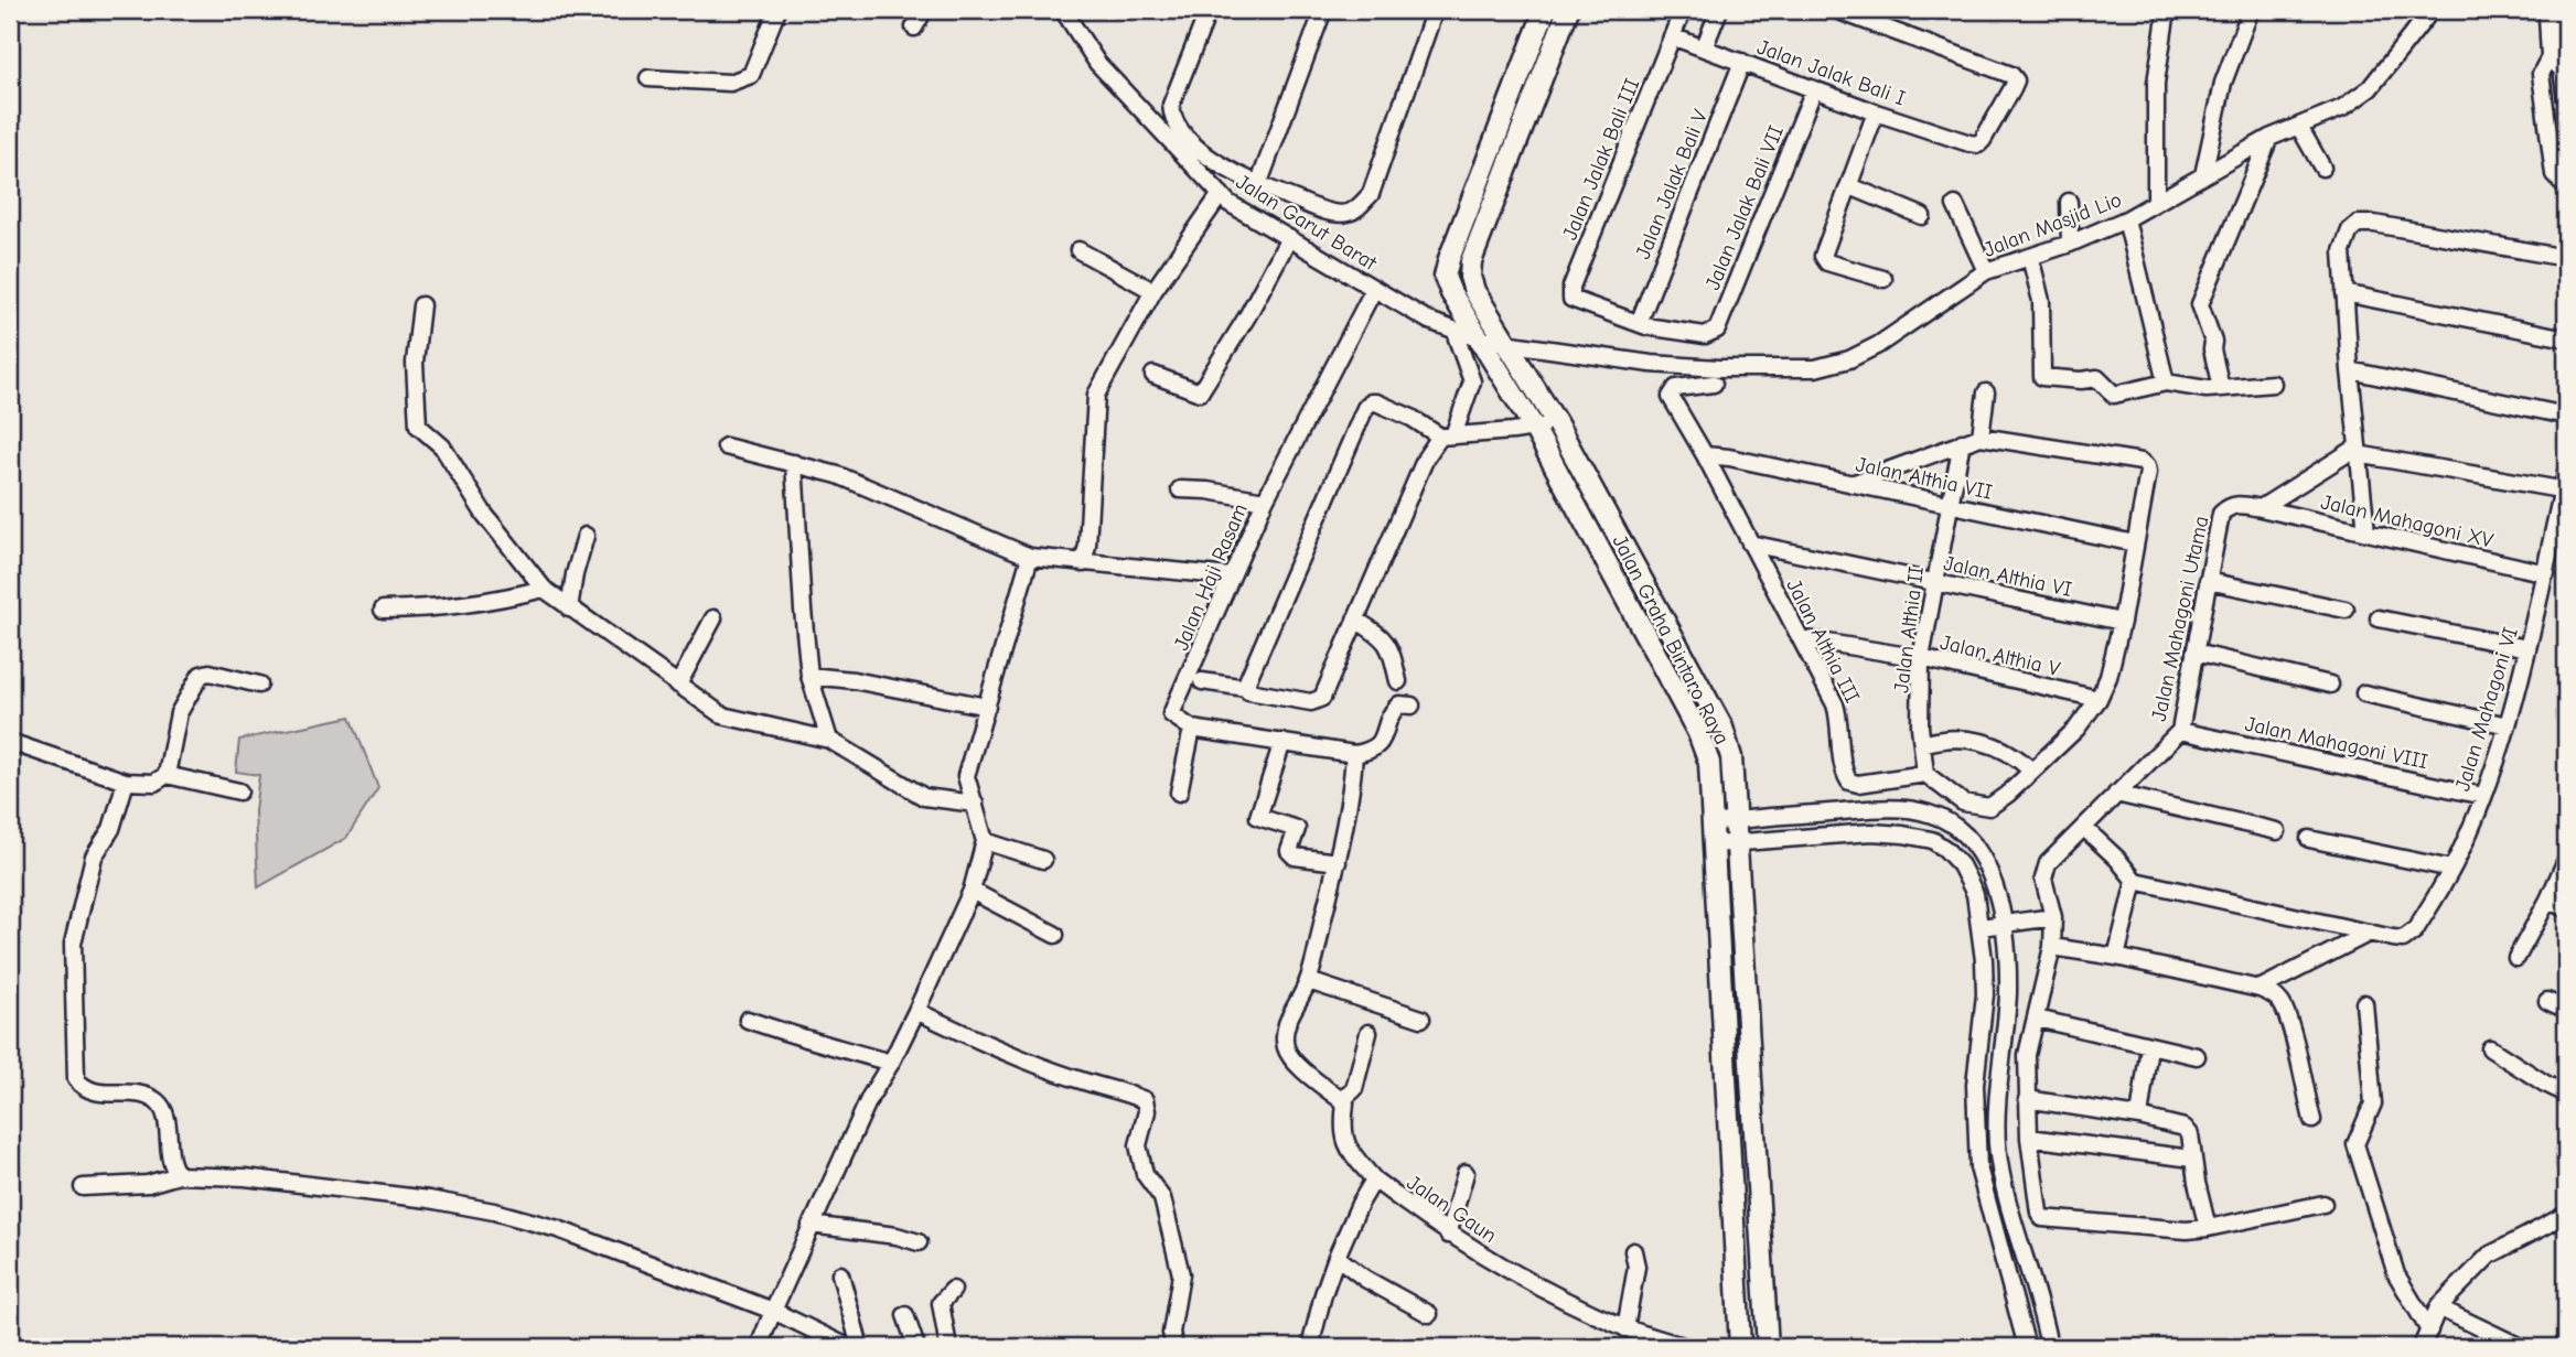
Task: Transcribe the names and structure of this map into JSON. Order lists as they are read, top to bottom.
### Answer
{
  "streets": {
    "main road": ["Jalan Graha Bintaro Raya"],
    "street": [
      "Jalan Jalak Bali I",
      "Jalan Jalak Bali III",
      "Jalan Jalak Bali V",
      "Jalan Jalak Bali VII",
      "Jalan Garut Barat",
      "Jalan Masjid Lio",
      "Jalan Althia VII",
      "Jalan Mahagoni XV",
      "Jalan Althia VI",
      "Jalan Haji Rasam",
      "Jalan Mahagoni Utama",
      "Jalan Althia II",
      "Jalan Althia III",
      "Jalan Althia V",
      "Jalan Mahagoni VI",
      "Jalan Mahagoni VIII",
      "Jalan Gaun"
    ]
  },
  "crossings": [
    ["Jalan Jalak Bali I", "Jalan Jalak Bali III"],
    ["Jalan Jalak Bali I", "Jalan Jalak Bali V"],
    ["Jalan Jalak Bali I", "Jalan Jalak Bali VII"],
    ["Jalan Jalak Bali III", "Jalan Jalak Bali V"],
    ["Jalan Jalak Bali III", "Jalan Jalak Bali VII"],
    ["Jalan Jalak Bali V", "Jalan Jalak Bali VII"],
    ["Jalan Garut Barat", "Jalan Masjid Lio"],
    ["Jalan Garut Barat", "Jalan Haji Rasam"],
    ["Jalan Garut Barat", "Jalan Graha Bintaro Raya"],
    ["Jalan Masjid Lio", "Jalan Graha Bintaro Raya"],
    ["Jalan Althia VII", "Jalan Althia II"],
    ["Jalan Althia VII", "Jalan Althia III"],
    ["Jalan Mahagoni XV", "Jalan Mahagoni Utama"],
    ["Jalan Mahagoni XV", "Jalan Mahagoni VI"],
    ["Jalan Althia VI", "Jalan Althia II"],
    ["Jalan Althia VI", "Jalan Althia III"],
    ["Jalan Mahagoni Utama", "Jalan Mahagoni VIII"],
    ["Jalan Althia II", "Jalan Althia III"],
    ["Jalan Althia II", "Jalan Althia V"],
    ["Jalan Althia III", "Jalan Althia V"],
    ["Jalan Mahagoni VI", "Jalan Mahagoni VIII"]
  ]
}
